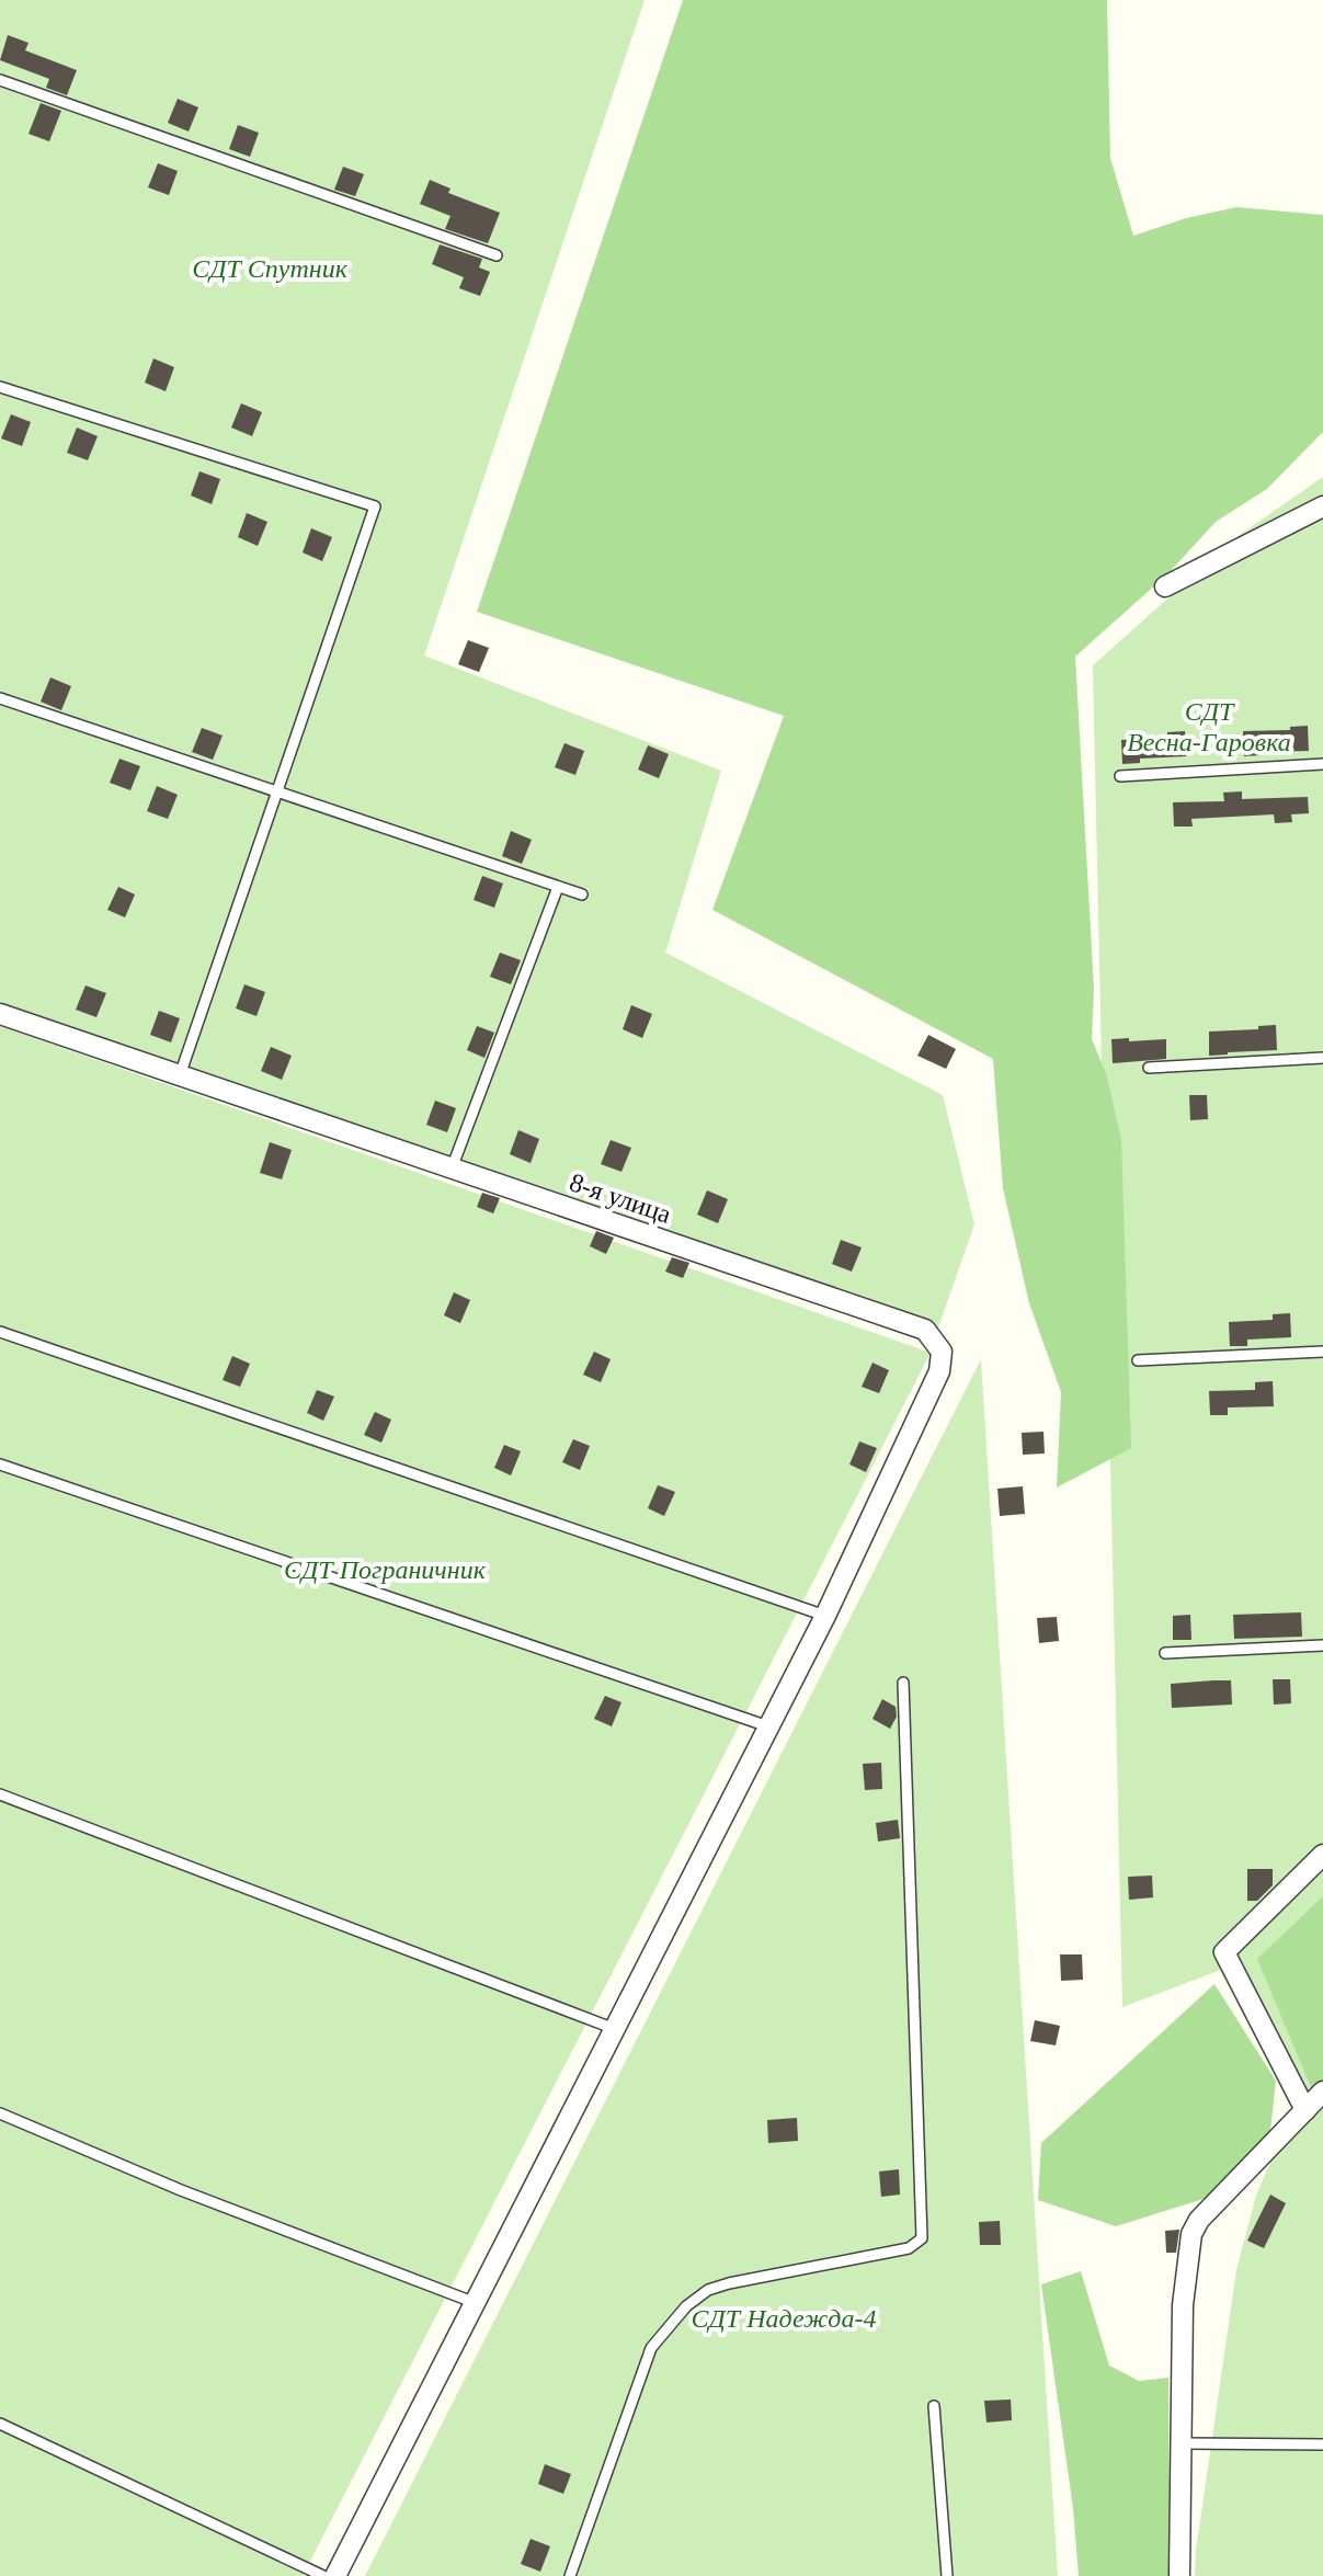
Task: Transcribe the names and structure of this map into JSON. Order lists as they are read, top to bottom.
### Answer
{
  "streets": {
    "street": ["8-я улица"]
  },
  "parks": [
    "СДТ Спутник",
    "СДТ Весна-Гаровка",
    "СДТ Пограничник",
    "СДТ Надежда-4"
  ]
}
